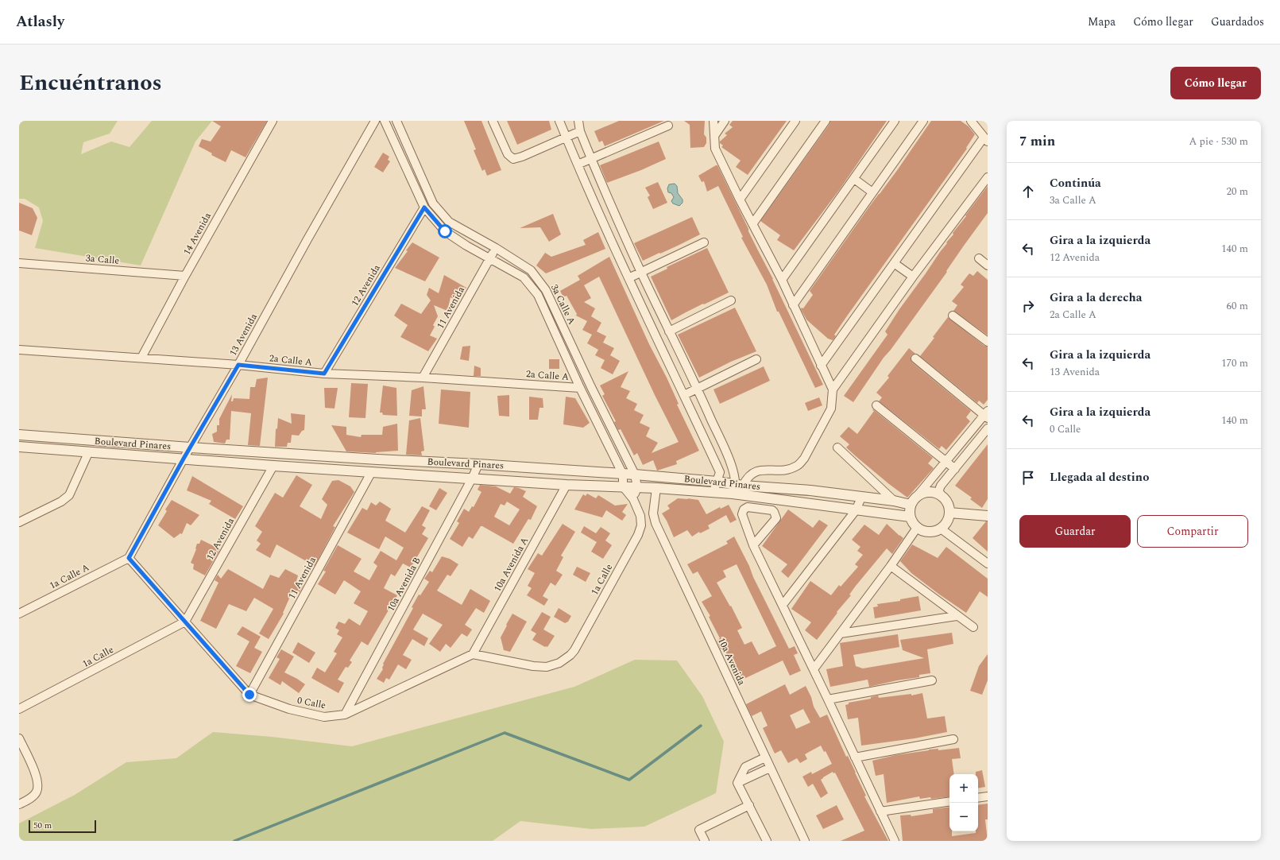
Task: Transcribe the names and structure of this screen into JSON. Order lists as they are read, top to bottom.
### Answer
{
  "streets": {
    "street": [
      "14 Avenida",
      "3a Calle",
      "12 Avenida",
      "3a Calle A",
      "11 Avenida",
      "13 Avenida",
      "2a Calle A",
      "Boulevard Pinares",
      "10a Avenida A",
      "1a Calle A",
      "1a Calle",
      "10a Avenida B",
      "10a Avenida",
      "0 Calle"
    ]
  },
  "crossings": [
    ["14 Avenida", "3a Calle"],
    ["14 Avenida", "2a Calle A"],
    ["12 Avenida", "3a Calle A"],
    ["12 Avenida", "2a Calle A"],
    ["12 Avenida", "Boulevard Pinares"],
    ["12 Avenida", "1a Calle"],
    ["12 Avenida", "0 Calle"],
    ["3a Calle A", "11 Avenida"],
    ["3a Calle A", "2a Calle A"],
    ["3a Calle A", "Boulevard Pinares"],
    ["3a Calle A", "1a Calle"],
    ["11 Avenida", "2a Calle A"],
    ["11 Avenida", "Boulevard Pinares"],
    ["11 Avenida", "0 Calle"],
    ["13 Avenida", "2a Calle A"],
    ["13 Avenida", "Boulevard Pinares"],
    ["13 Avenida", "1a Calle A"],
    ["13 Avenida", "0 Calle"],
    ["Boulevard Pinares", "10a Avenida A"],
    ["Boulevard Pinares", "1a Calle"],
    ["Boulevard Pinares", "10a Avenida B"],
    ["Boulevard Pinares", "10a Avenida"],
    ["10a Avenida A", "1a Calle"],
    ["10a Avenida A", "0 Calle"],
    ["1a Calle A", "0 Calle"],
    ["1a Calle", "0 Calle"],
    ["10a Avenida B", "0 Calle"]
  ],
  "scale_bar": "50 m",
  "page": {
    "header": "Atlasly",
    "nav": ["Mapa", "Cómo llegar", "Guardados"],
    "title": "Encuéntranos",
    "buttons": [
      "Cómo llegar",
      ["Guardar", "Compartir"]
    ],
    "heading": ["7 min", "A pie · 530 m"],
    "list": [
      ["Continúa", "3a Calle A", "20 m"],
      ["Gira a la izquierda", "12 Avenida", "140 m"],
      ["Gira a la derecha", "2a Calle A", "60 m"],
      ["Gira a la izquierda", "13 Avenida", "170 m"],
      ["Gira a la izquierda", "0 Calle", "140 m"],
      "Llegada al destino"
    ],
    "map_buttons": ["+", "−"],
    "scale": "50 m"
  }
}
